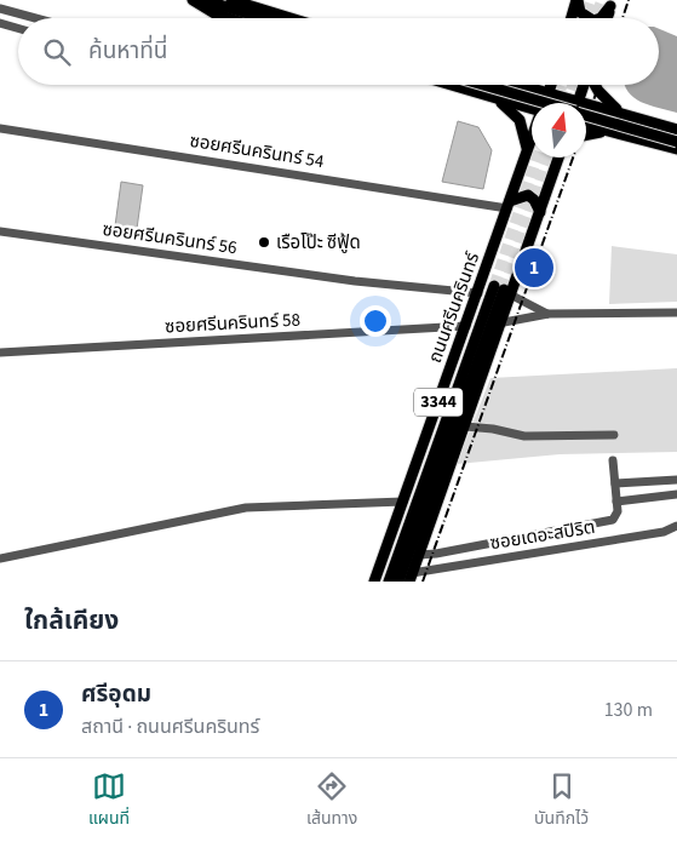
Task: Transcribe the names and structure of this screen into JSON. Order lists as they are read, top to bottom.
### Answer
{
  "streets": {
    "main road": ["ถนนศรีนครินทร์", "3344"],
    "street": [
      "ซอยศรีนครินทร์ 54",
      "ซอยศรีนครินทร์ 56",
      "ซอยศรีนครินทร์ 58",
      "ซอยเดอะสปิริต"
    ]
  },
  "crossings": [
    ["ซอยศรีนครินทร์ 54", "ถนนศรีนครินทร์"],
    ["ซอยศรีนครินทร์ 56", "ถนนศรีนครินทร์"],
    ["ถนนศรีนครินทร์", "ซอยศรีนครินทร์ 58"],
    ["ถนนศรีนครินทร์", "ซอยเดอะสปิริต"]
  ],
  "places": ["เรือโป๊ะ ซีฟู้ด"],
  "north": "top",
  "page": {
    "search": "ค้นหาที่นี่",
    "pins": "1",
    "heading": "ใกล้เคียง",
    "list": [
      {
        "mark": "1",
        "name": "ศรีอุดม",
        "note": "สถานี · ถนนศรีนครินทร์",
        "value": "130 m"
      }
    ],
    "nav": ["แผนที่", "เส้นทาง", "บันทึกไว้"]
  }
}
